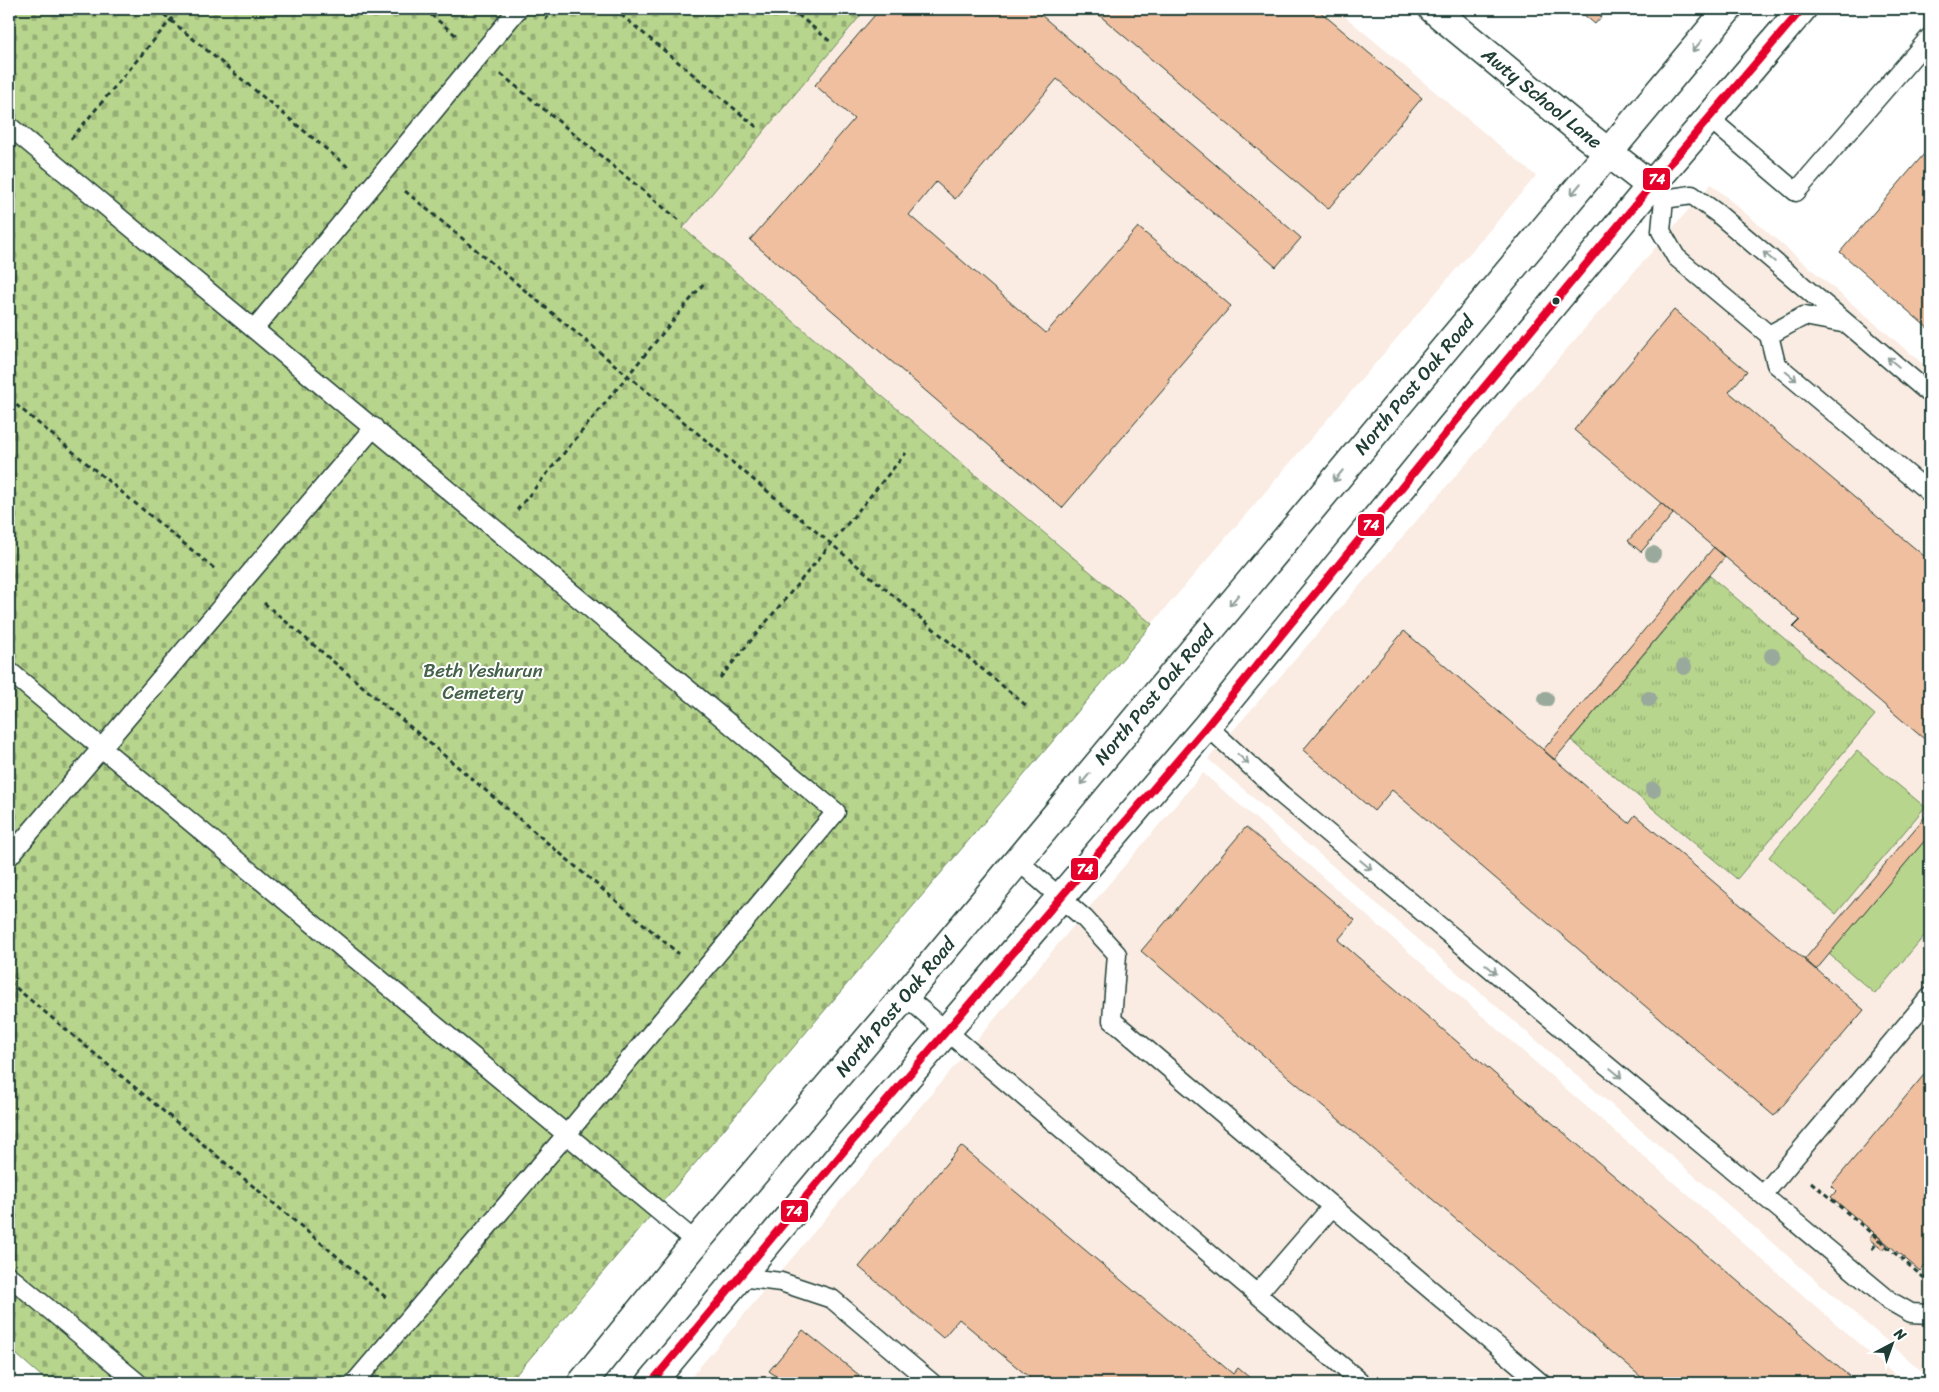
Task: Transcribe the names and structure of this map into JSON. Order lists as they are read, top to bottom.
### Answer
{
  "streets": {
    "main road": ["Awty School Lane", "North Post Oak Road"]
  },
  "crossings": [
    ["Awty School Lane", "North Post Oak Road"]
  ],
  "parks": ["Beth Yeshurun Cemetery"],
  "lines": ["transit line 74"],
  "north": "top right"
}
